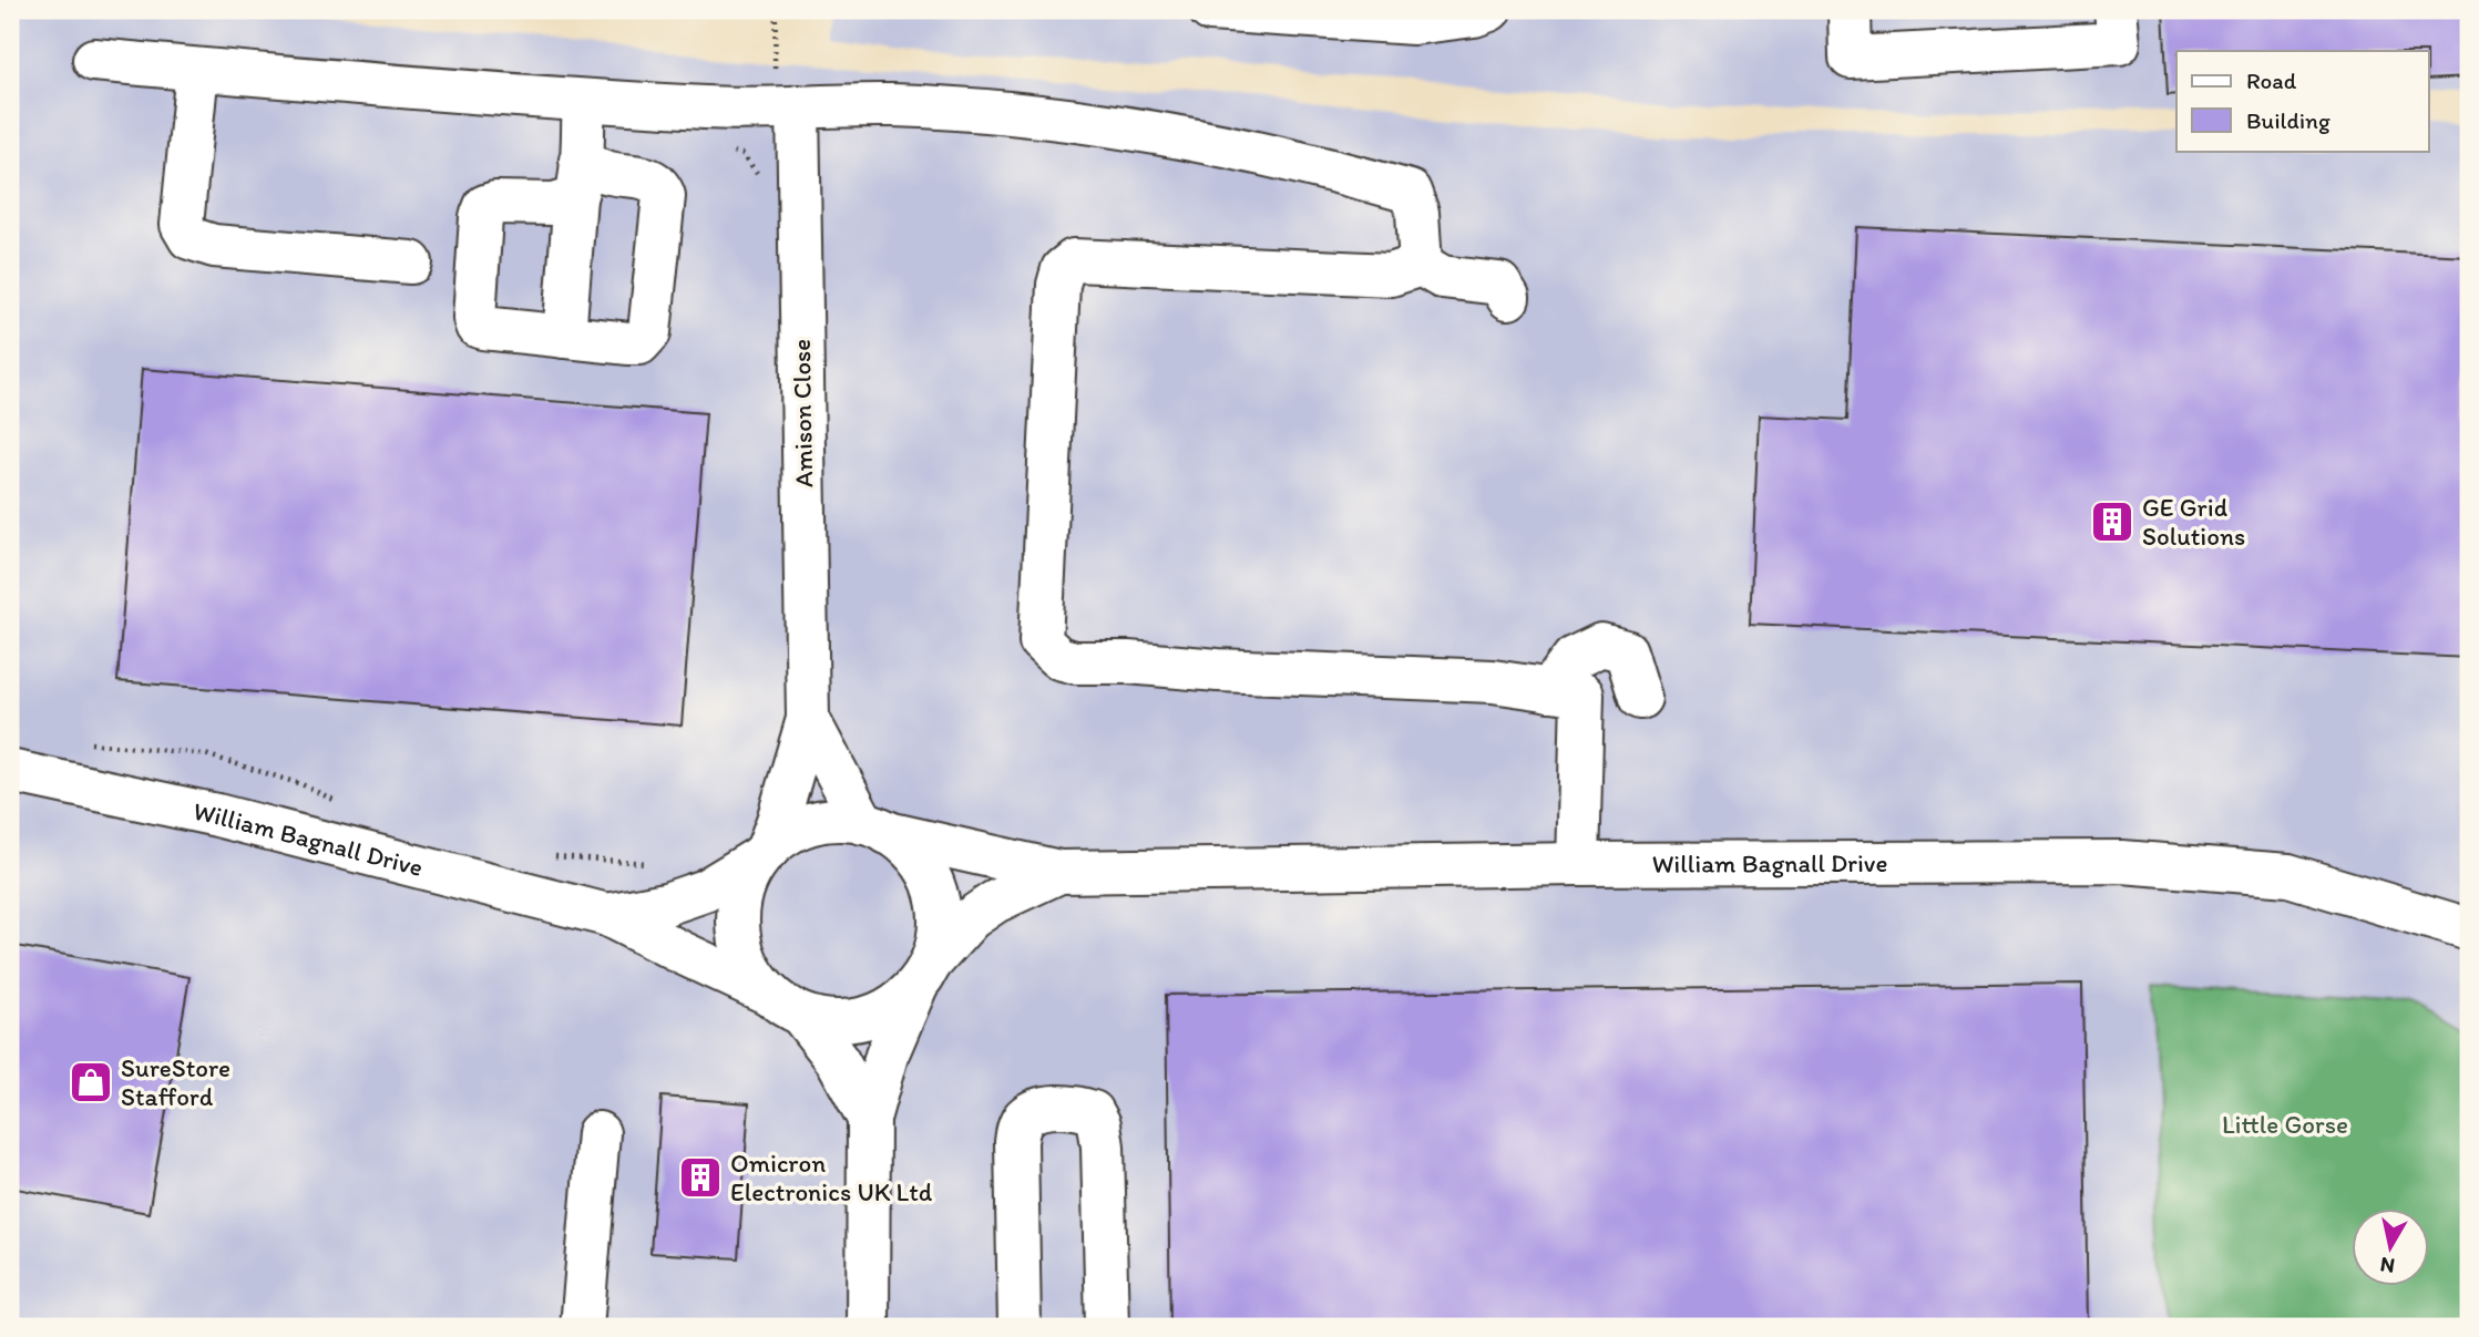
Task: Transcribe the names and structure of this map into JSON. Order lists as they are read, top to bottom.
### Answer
{
  "streets": {
    "street": ["Amison Close", "William Bagnall Drive"]
  },
  "crossings": [
    ["Amison Close", "William Bagnall Drive"]
  ],
  "parks": ["Little Gorse"],
  "places": {
    "building": ["GE Grid Solutions", "Omicron Electronics UK Ltd"],
    "shop": ["SureStore Stafford"]
  },
  "legend": ["Road", "Building"],
  "north": "bottom"
}
